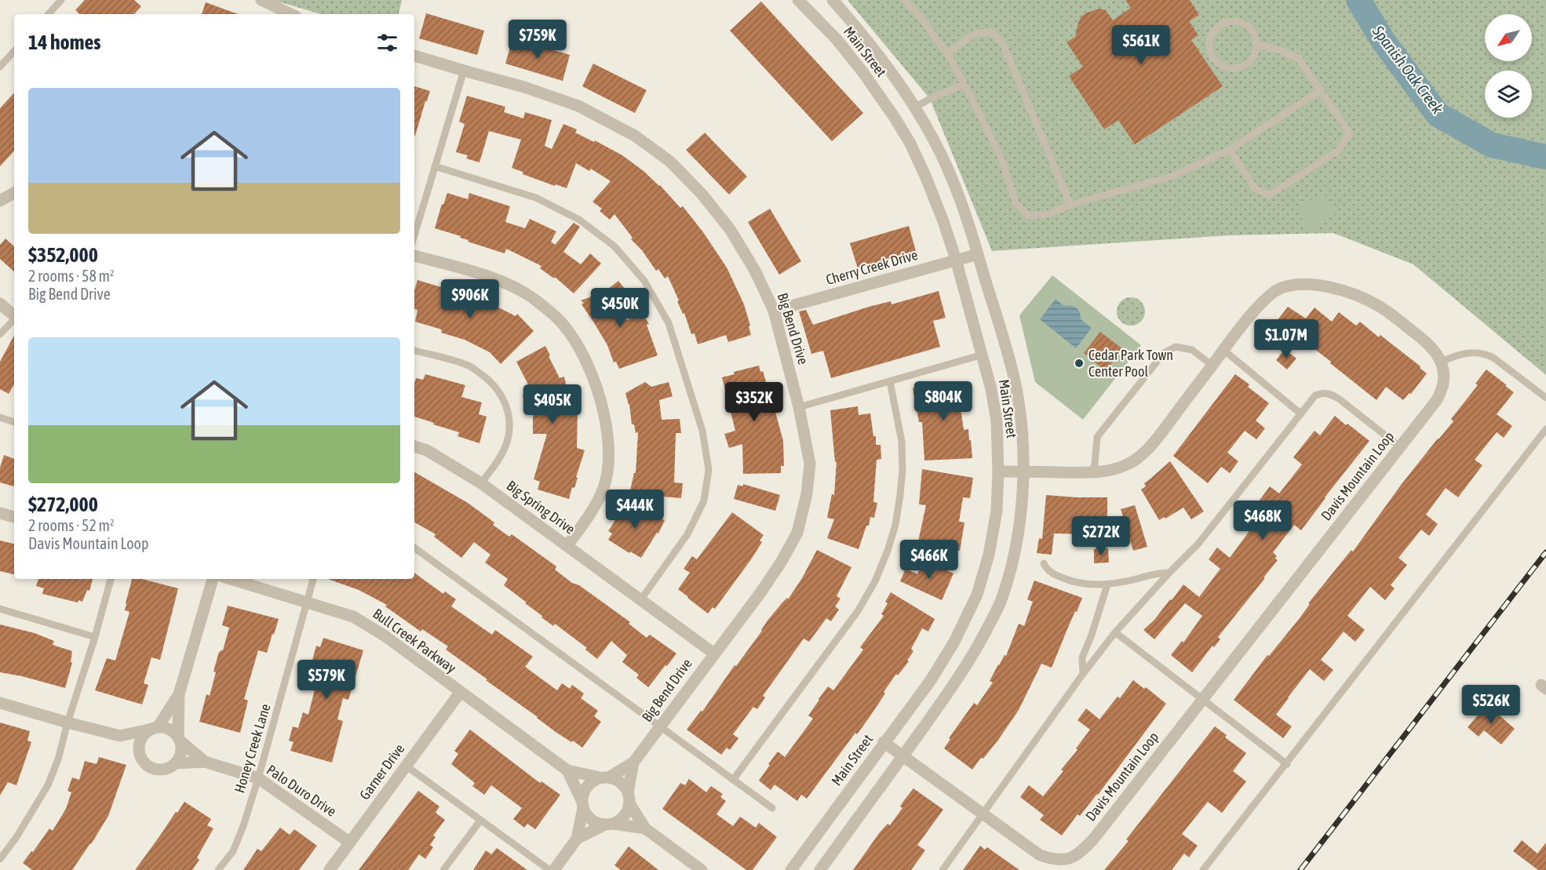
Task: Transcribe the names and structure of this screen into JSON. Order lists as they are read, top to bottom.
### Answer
{
  "streets": {
    "street": [
      "Main Street",
      "Cherry Creek Drive",
      "Big Bend Drive",
      "Davis Mountain Loop",
      "Big Spring Drive",
      "Bull Creek Parkway",
      "Garner Drive",
      "Palo Duro Drive"
    ],
    "lane": ["Honey Creek Lane"]
  },
  "crossings": [
    ["Main Street", "Cherry Creek Drive"],
    ["Main Street", "Davis Mountain Loop"],
    ["Cherry Creek Drive", "Big Bend Drive"],
    ["Big Bend Drive", "Big Spring Drive"],
    ["Big Bend Drive", "Bull Creek Parkway"],
    ["Bull Creek Parkway", "Honey Creek Lane"],
    ["Bull Creek Parkway", "Garner Drive"],
    ["Honey Creek Lane", "Palo Duro Drive"],
    ["Garner Drive", "Palo Duro Drive"]
  ],
  "water": ["Spanish Oak Creek"],
  "places": ["Cedar Park Town Center Pool"],
  "north": "bottom left",
  "page": {
    "heading": "14 homes",
    "price": [
      "$759K",
      "$561K",
      "$906K",
      "$450K",
      "$1.07M",
      "$804K",
      "$352K",
      "$405K",
      "$444K",
      "$468K",
      "$272K",
      "$466K",
      "$579K",
      "$526K"
    ],
    "list": [
      {
        "name": "$352,000",
        "note": "2 rooms · 58 m² · Big Bend Drive"
      },
      {
        "name": "$272,000",
        "note": "2 rooms · 52 m² · Davis Mountain Loop"
      }
    ]
  }
}
